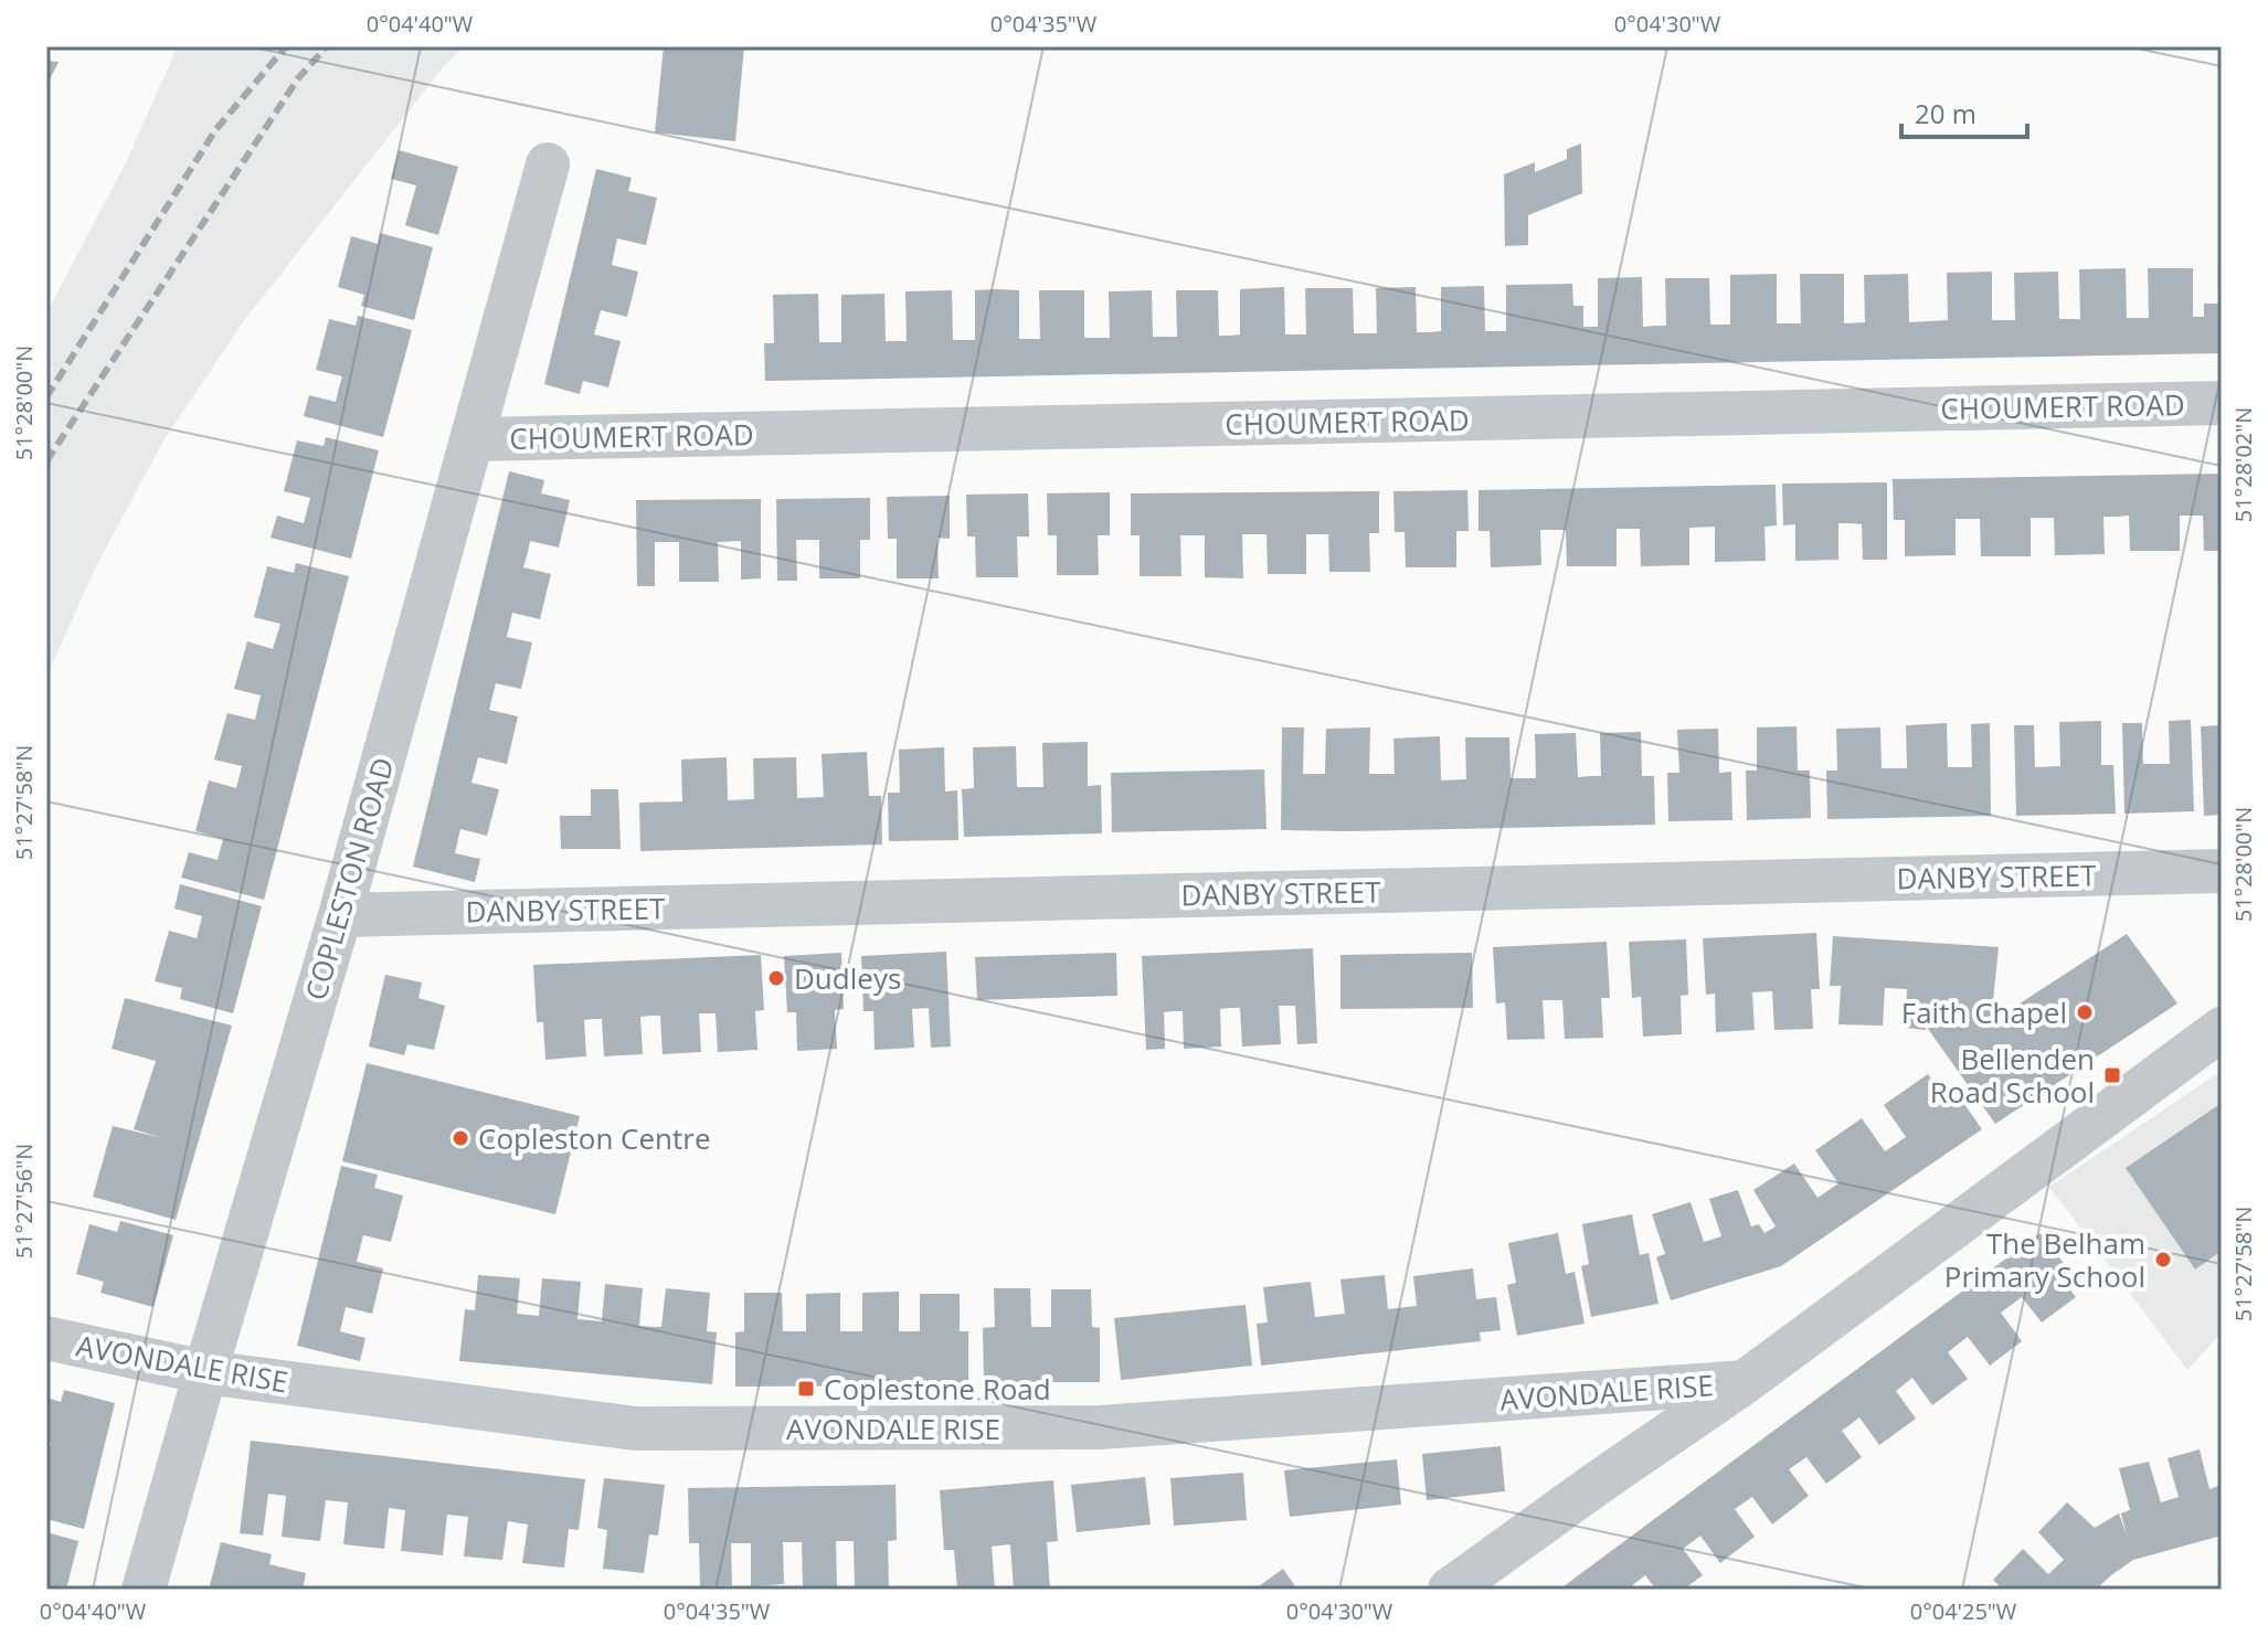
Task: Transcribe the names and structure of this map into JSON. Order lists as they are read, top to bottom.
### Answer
{
  "streets": {
    "street": [
      "CHOUMERT ROAD",
      "DANBY STREET",
      "COPLESTON ROAD",
      "AVONDALE RISE"
    ]
  },
  "crossings": [
    ["CHOUMERT ROAD", "COPLESTON ROAD"],
    ["DANBY STREET", "COPLESTON ROAD"],
    ["COPLESTON ROAD", "AVONDALE RISE"]
  ],
  "places": {
    "other": [
      "Dudleys",
      "Faith Chapel",
      "Copleston Centre",
      "The Belham Primary School"
    ],
    "transit": ["Bellenden Road School", "Coplestone Road"]
  },
  "scale_bar": "20 m",
  "coordinates": [
    "0°04'40\"W",
    "0°04'35\"W",
    "0°04'30\"W",
    "51°28'00\"N",
    "51°28'02\"N",
    "51°27'58\"N",
    "51°27'56\"N",
    "0°04'25\"W"
  ]
}
